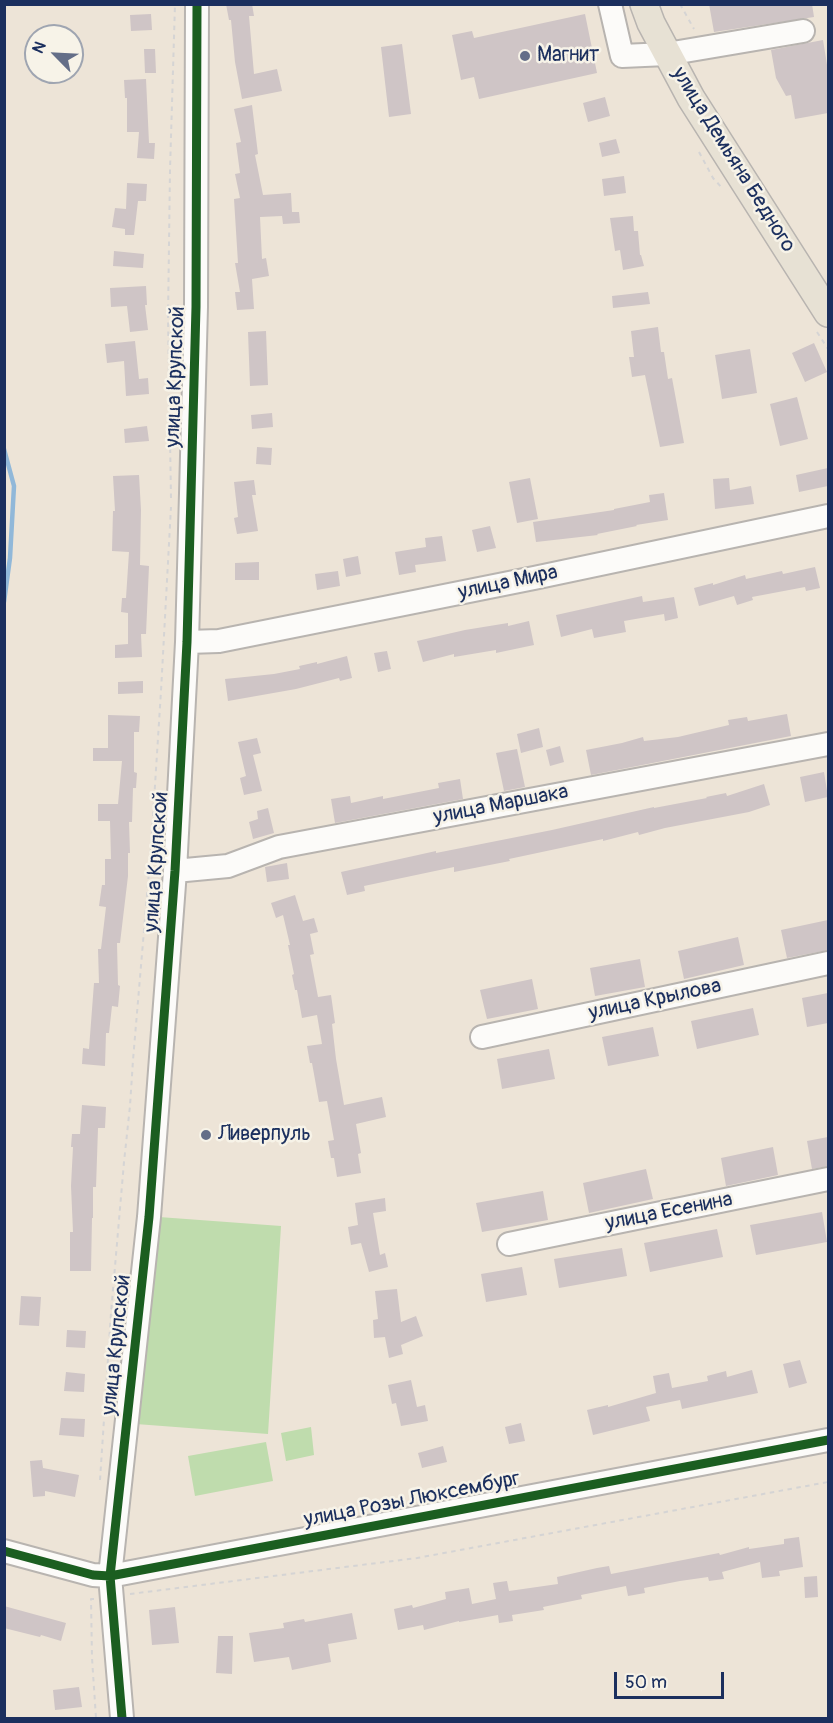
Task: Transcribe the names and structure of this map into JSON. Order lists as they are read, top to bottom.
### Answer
{
  "streets": {
    "main road": ["улица Демьяна Бедного"],
    "street": [
      "улица Крупской",
      "улица Мира",
      "улица Маршака",
      "улица Крылова",
      "улица Есенина",
      "улица Розы Люксембург"
    ]
  },
  "crossings": [
    ["улица Крупской", "улица Мира"],
    ["улица Крупской", "улица Маршака"],
    ["улица Крупской", "улица Розы Люксембург"]
  ],
  "places": ["Магнит", "Ливерпуль"],
  "scale_bar": "50 m",
  "north": "top left"
}
